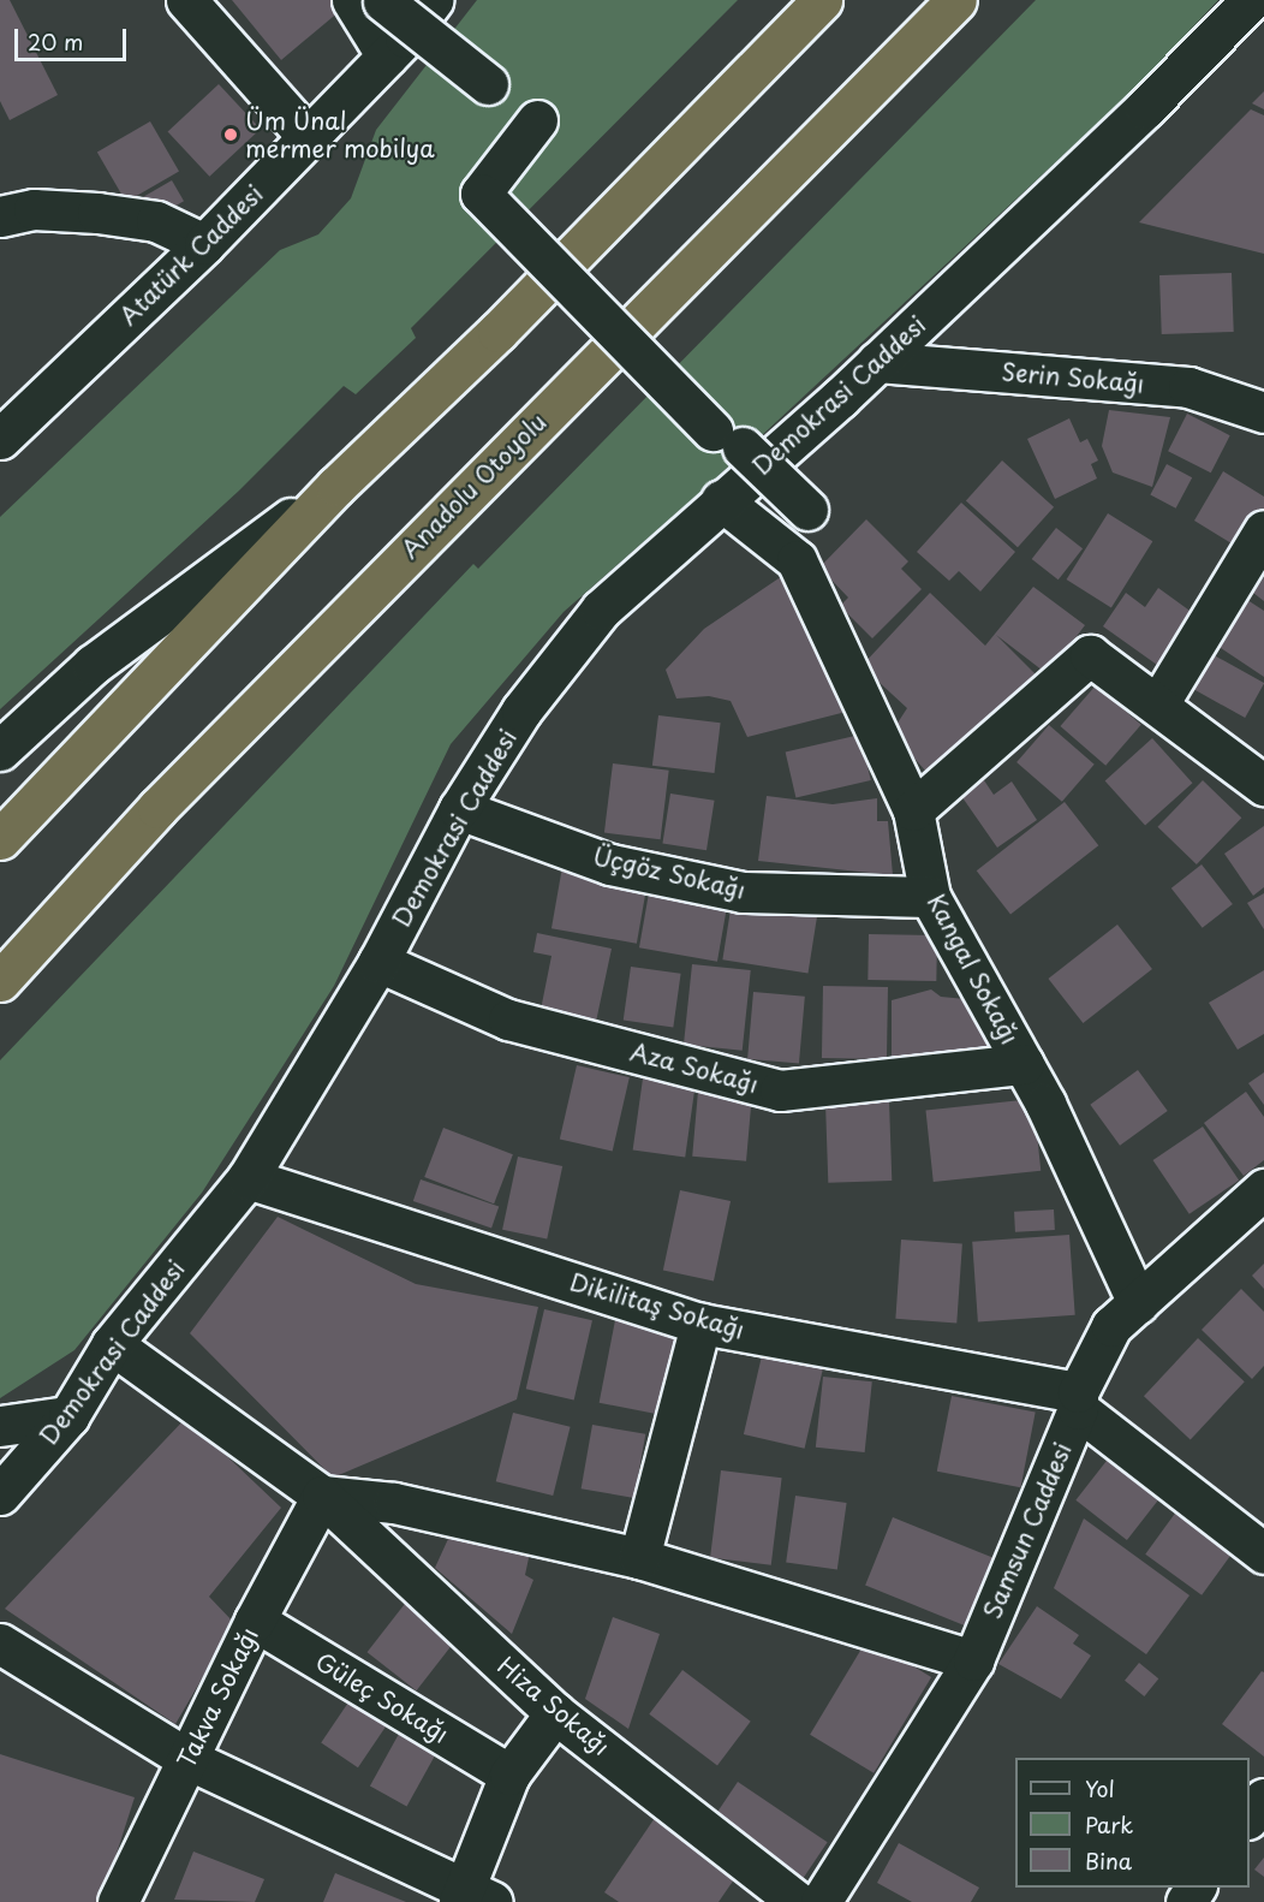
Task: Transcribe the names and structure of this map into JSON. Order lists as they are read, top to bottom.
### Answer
{
  "streets": {
    "highway": ["Anadolu Otoyolu"],
    "street": [
      "Atatürk Caddesi",
      "Serin Sokağı",
      "Demokrasi Caddesi",
      "Üçgöz Sokağı",
      "Kangal Sokağı",
      "Aza Sokağı",
      "Dikilitaş Sokağı",
      "Samsun Caddesi",
      "Takva Sokağı",
      "Güleç Sokağı",
      "Hiza Sokağı"
    ]
  },
  "crossings": [
    ["Serin Sokağı", "Demokrasi Caddesi"],
    ["Demokrasi Caddesi", "Üçgöz Sokağı"],
    ["Demokrasi Caddesi", "Kangal Sokağı"],
    ["Demokrasi Caddesi", "Aza Sokağı"],
    ["Demokrasi Caddesi", "Dikilitaş Sokağı"],
    ["Demokrasi Caddesi", "Hiza Sokağı"],
    ["Üçgöz Sokağı", "Kangal Sokağı"],
    ["Kangal Sokağı", "Aza Sokağı"],
    ["Kangal Sokağı", "Samsun Caddesi"],
    ["Dikilitaş Sokağı", "Samsun Caddesi"],
    ["Takva Sokağı", "Güleç Sokağı"],
    ["Takva Sokağı", "Hiza Sokağı"]
  ],
  "places": ["Üm Ünal mermer mobilya"],
  "legend": ["Yol", "Park", "Bina"],
  "scale_bar": "20 m"
}
